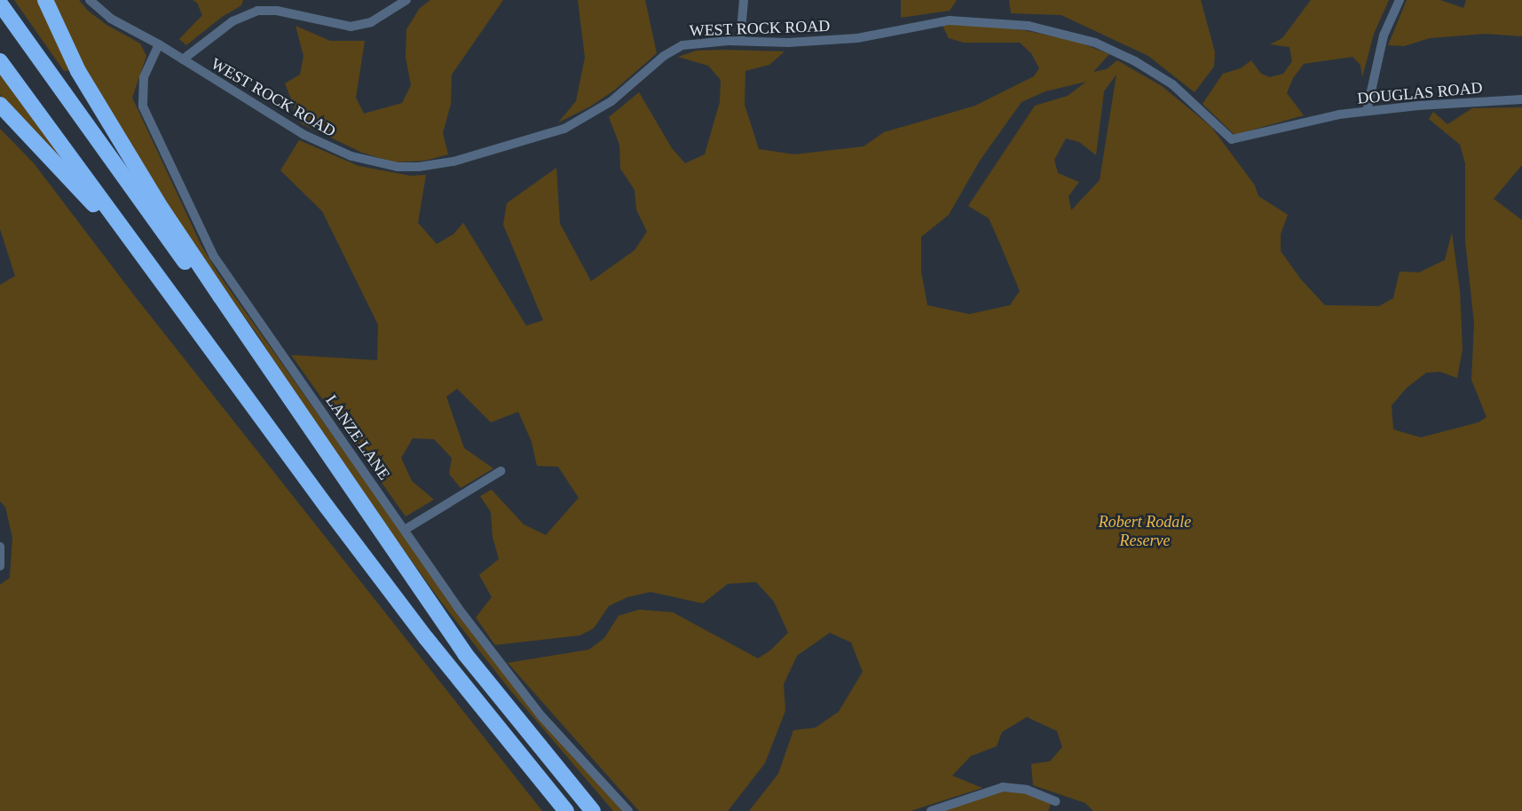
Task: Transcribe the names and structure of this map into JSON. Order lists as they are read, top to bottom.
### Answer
{
  "streets": {
    "street": ["WEST ROCK ROAD", "DOUGLAS ROAD", "LANZE LANE"]
  },
  "crossings": [
    ["WEST ROCK ROAD", "DOUGLAS ROAD"],
    ["WEST ROCK ROAD", "LANZE LANE"]
  ],
  "parks": ["Robert Rodale Reserve"]
}
